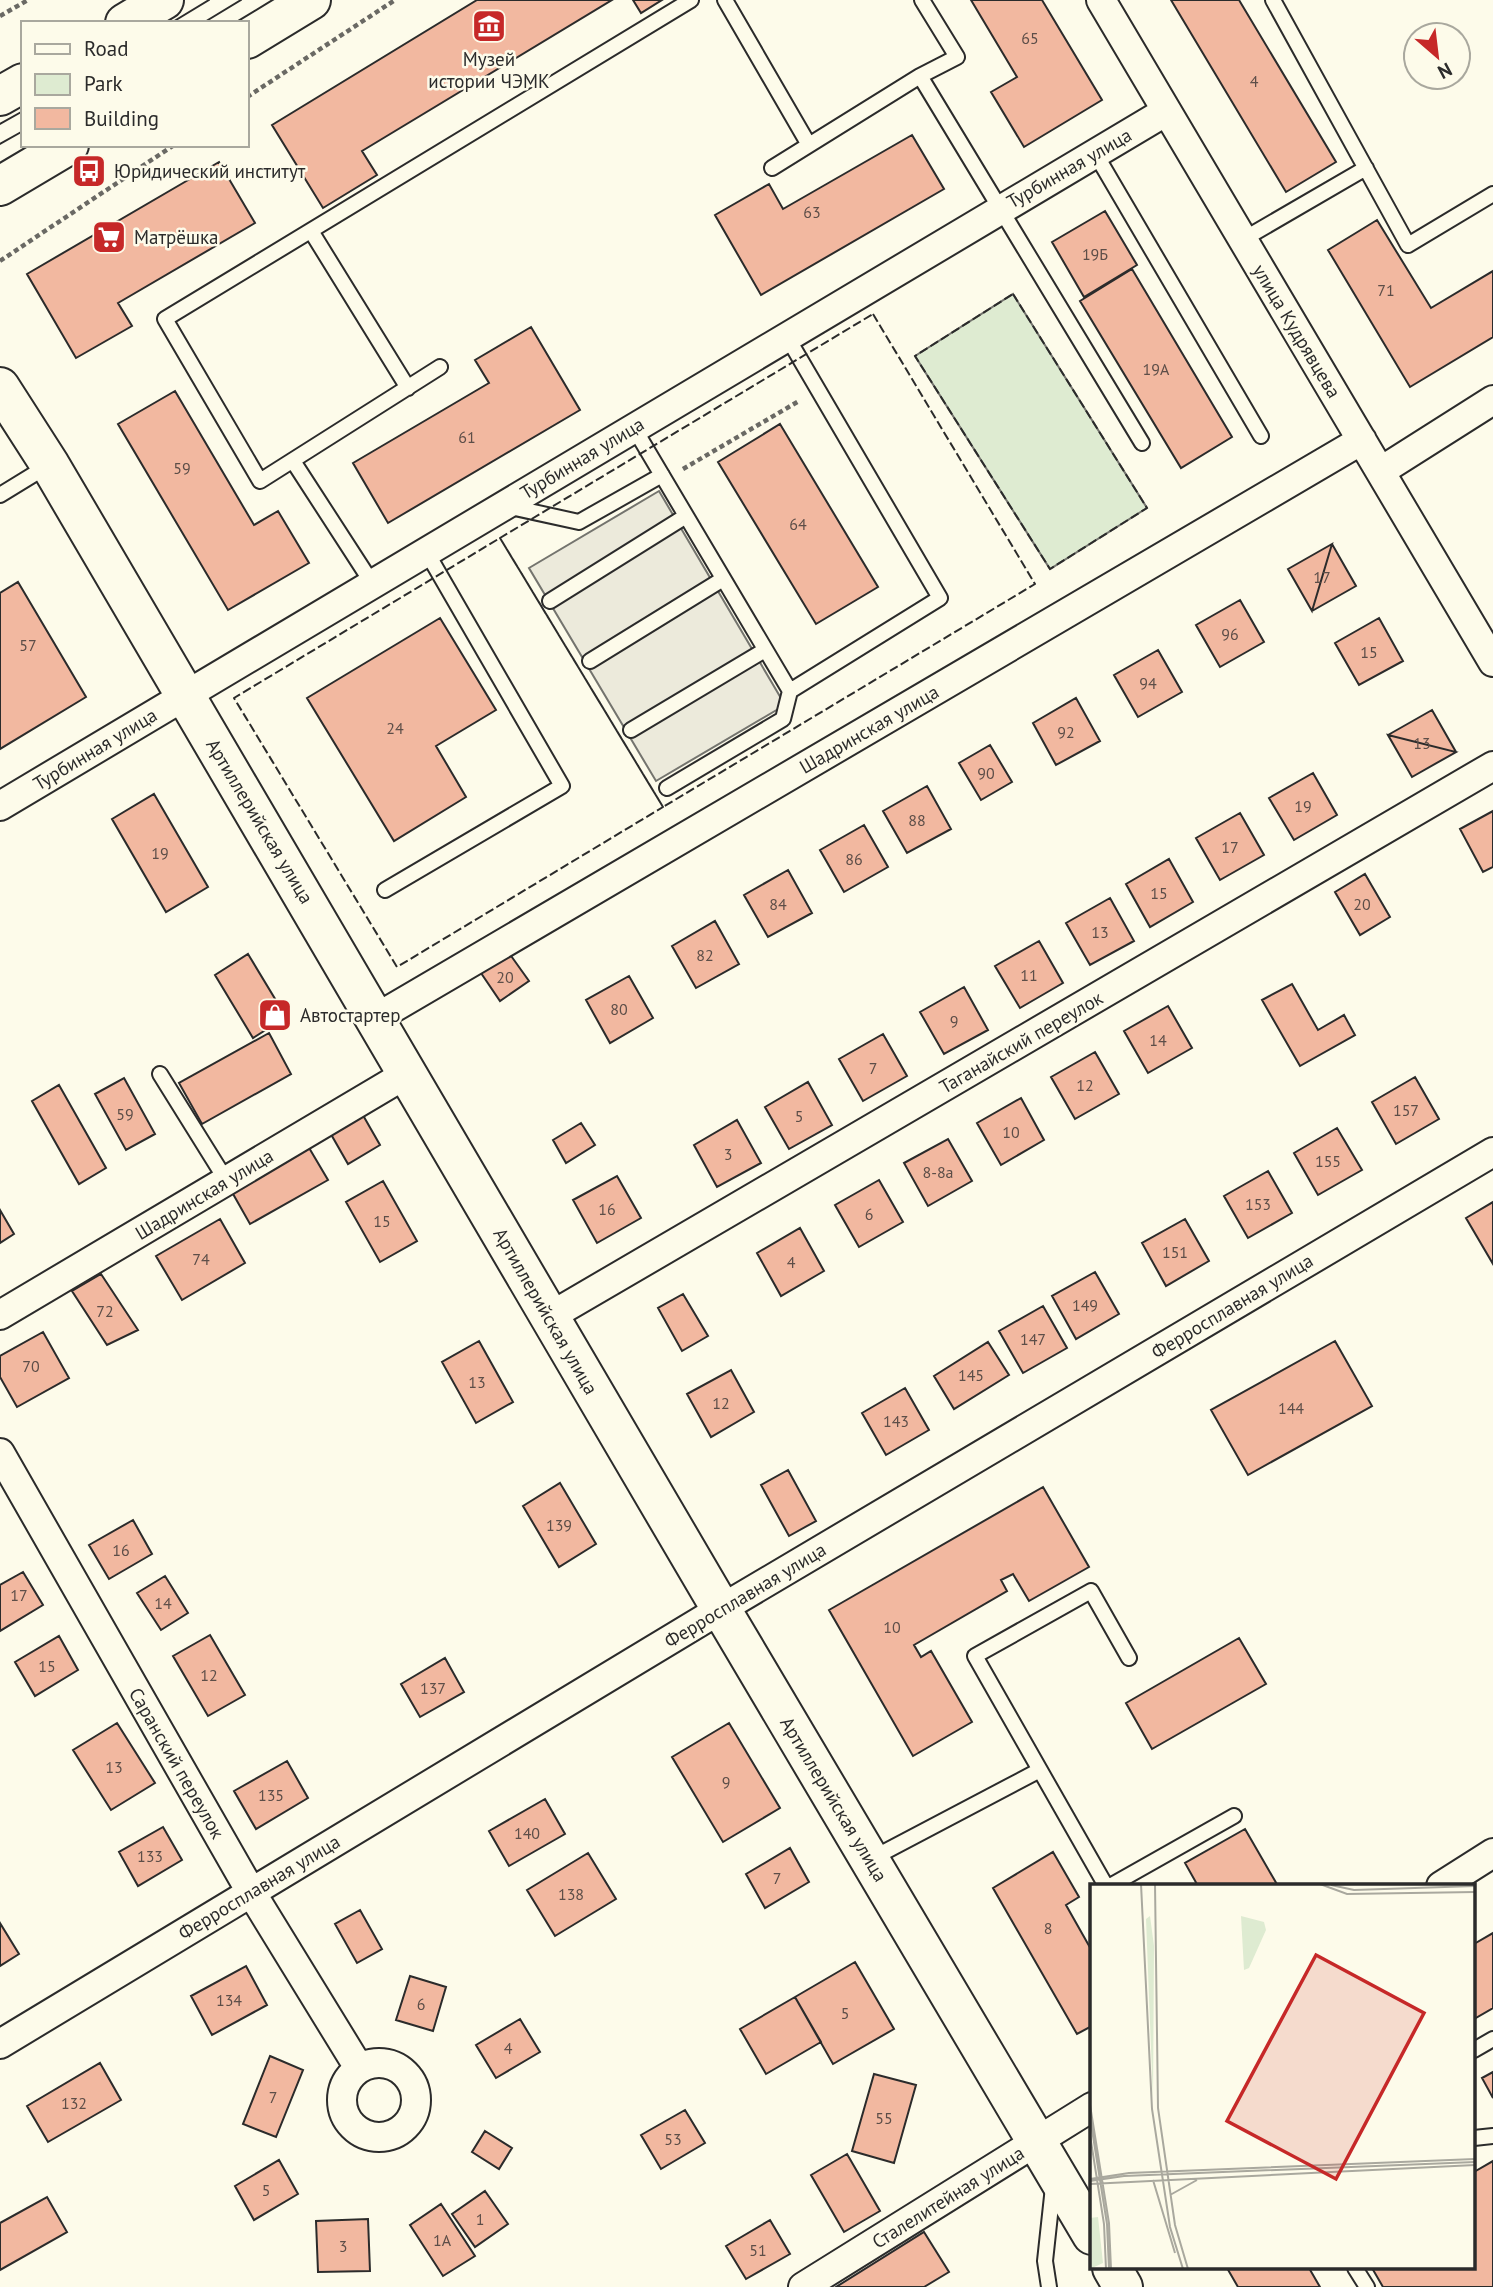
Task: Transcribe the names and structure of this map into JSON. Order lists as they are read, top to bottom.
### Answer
{
  "streets": {
    "street": [
      "Турбинная улица",
      "улица Кудрявцева",
      "Шадринская улица",
      "Артиллерийская улица",
      "Таганайский переулок",
      "Ферросплавная улица",
      "Саранский переулок",
      "Сталелитейная улица"
    ]
  },
  "crossings": [
    ["Турбинная улица", "улица Кудрявцева"],
    ["Турбинная улица", "Артиллерийская улица"],
    ["улица Кудрявцева", "Шадринская улица"],
    ["Шадринская улица", "Артиллерийская улица"],
    ["Артиллерийская улица", "Таганайский переулок"],
    ["Артиллерийская улица", "Ферросплавная улица"],
    ["Артиллерийская улица", "Сталелитейная улица"],
    ["Ферросплавная улица", "Саранский переулок"]
  ],
  "places": {
    "museum": ["Музей истории ЧЭМК"],
    "bus stop": ["Юридический институт"],
    "supermarket": ["Матрёшка"],
    "shop": ["Автостартер"]
  },
  "house_numbers": [
    "65",
    "4",
    "63",
    "19Б",
    "71",
    "19А",
    "61",
    "59",
    "64",
    "17",
    "96",
    "57",
    "15",
    "94",
    "24",
    "92",
    "13",
    "90",
    "19",
    "88",
    "17",
    "19",
    "86",
    "15",
    "84",
    "20",
    "13",
    "82",
    "11",
    "20",
    "80",
    "9",
    "14",
    "7",
    "12",
    "157",
    "59",
    "5",
    "10",
    "3",
    "155",
    "8-8а",
    "153",
    "16",
    "6",
    "15",
    "151",
    "74",
    "4",
    "149",
    "72",
    "147",
    "70",
    "145",
    "13",
    "12",
    "144",
    "143",
    "139",
    "16",
    "17",
    "14",
    "10",
    "15",
    "12",
    "137",
    "13",
    "9",
    "135",
    "140",
    "133",
    "7",
    "138",
    "8",
    "134",
    "6",
    "5",
    "4",
    "7",
    "132",
    "55",
    "53",
    "5",
    "1",
    "1А",
    "3",
    "51"
  ],
  "legend": ["Road", "Park", "Building"],
  "north": "bottom right"
}
